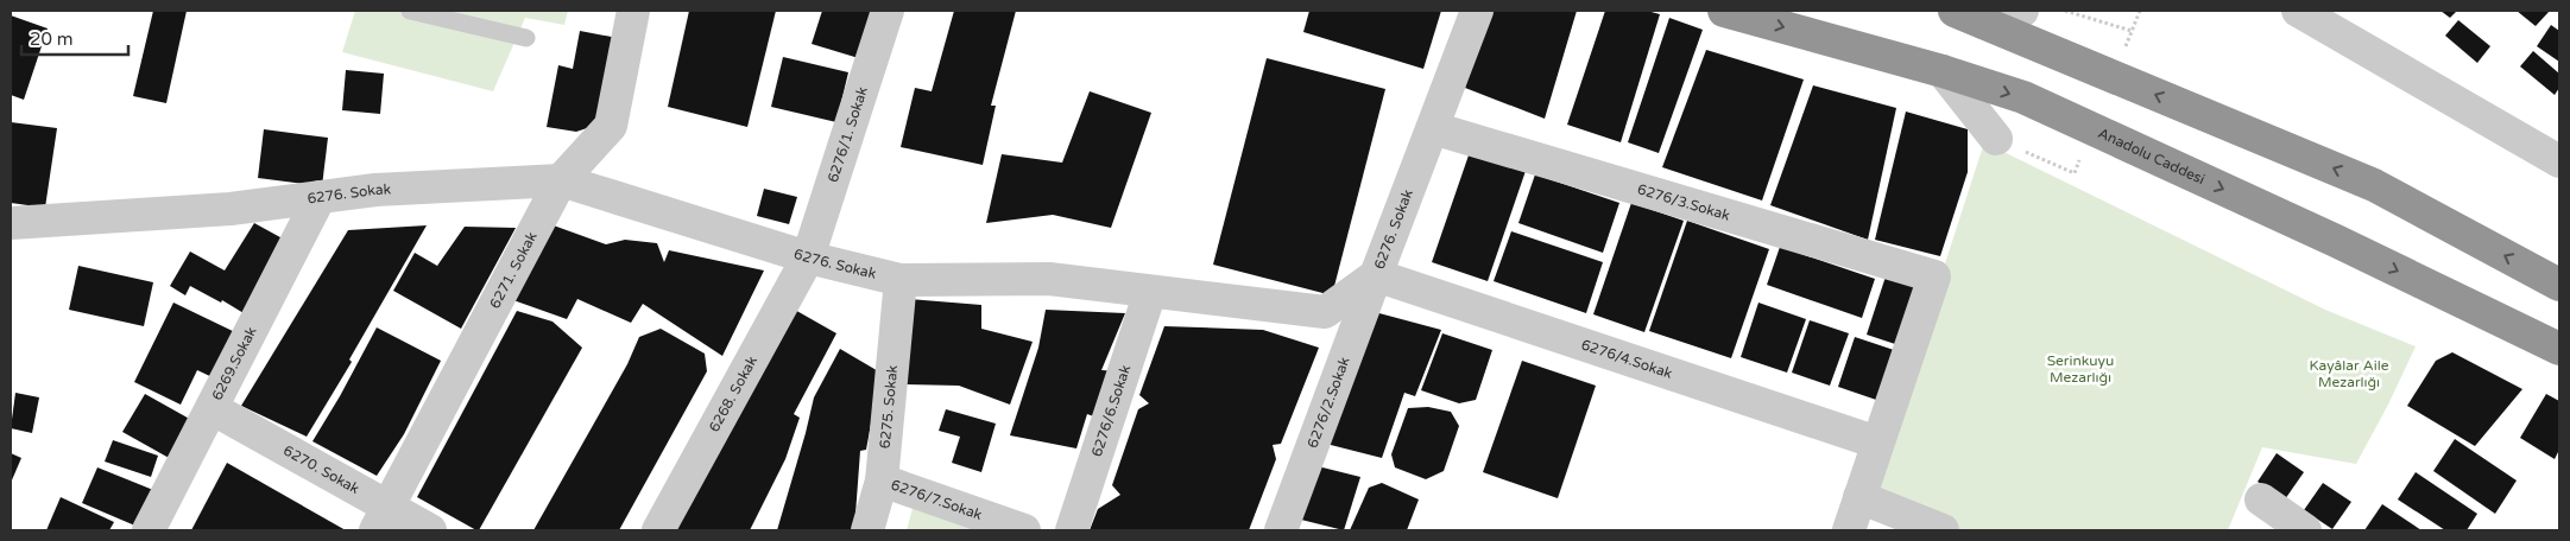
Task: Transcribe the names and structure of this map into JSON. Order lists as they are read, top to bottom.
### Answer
{
  "streets": {
    "highway": ["Anadolu Caddesi"],
    "street": [
      "6276/1. Sokak",
      "6276. Sokak",
      "6276/3.Sokak",
      "6271. Sokak",
      "6276/4.Sokak",
      "6269.Sokak",
      "6268. Sokak",
      "6276/2.Sokak",
      "6275. Sokak",
      "6276/6.Sokak",
      "6270. Sokak",
      "6276/7.Sokak"
    ]
  },
  "crossings": [
    ["6276/1. Sokak", "6276. Sokak"],
    ["6276/1. Sokak", "6268. Sokak"],
    ["6276. Sokak", "6276/3.Sokak"],
    ["6276. Sokak", "6271. Sokak"],
    ["6276. Sokak", "6276/4.Sokak"],
    ["6276. Sokak", "6269.Sokak"],
    ["6276. Sokak", "6268. Sokak"],
    ["6276. Sokak", "6276/2.Sokak"],
    ["6276. Sokak", "6275. Sokak"],
    ["6276. Sokak", "6276/6.Sokak"],
    ["6276/3.Sokak", "6276/4.Sokak"],
    ["6271. Sokak", "6270. Sokak"],
    ["6276/4.Sokak", "6276/2.Sokak"],
    ["6269.Sokak", "6270. Sokak"],
    ["6275. Sokak", "6276/7.Sokak"]
  ],
  "parks": ["Serinkuyu Mezarlığı", "Kayâlar Aile Mezarlığı"],
  "scale_bar": "20 m"
}
